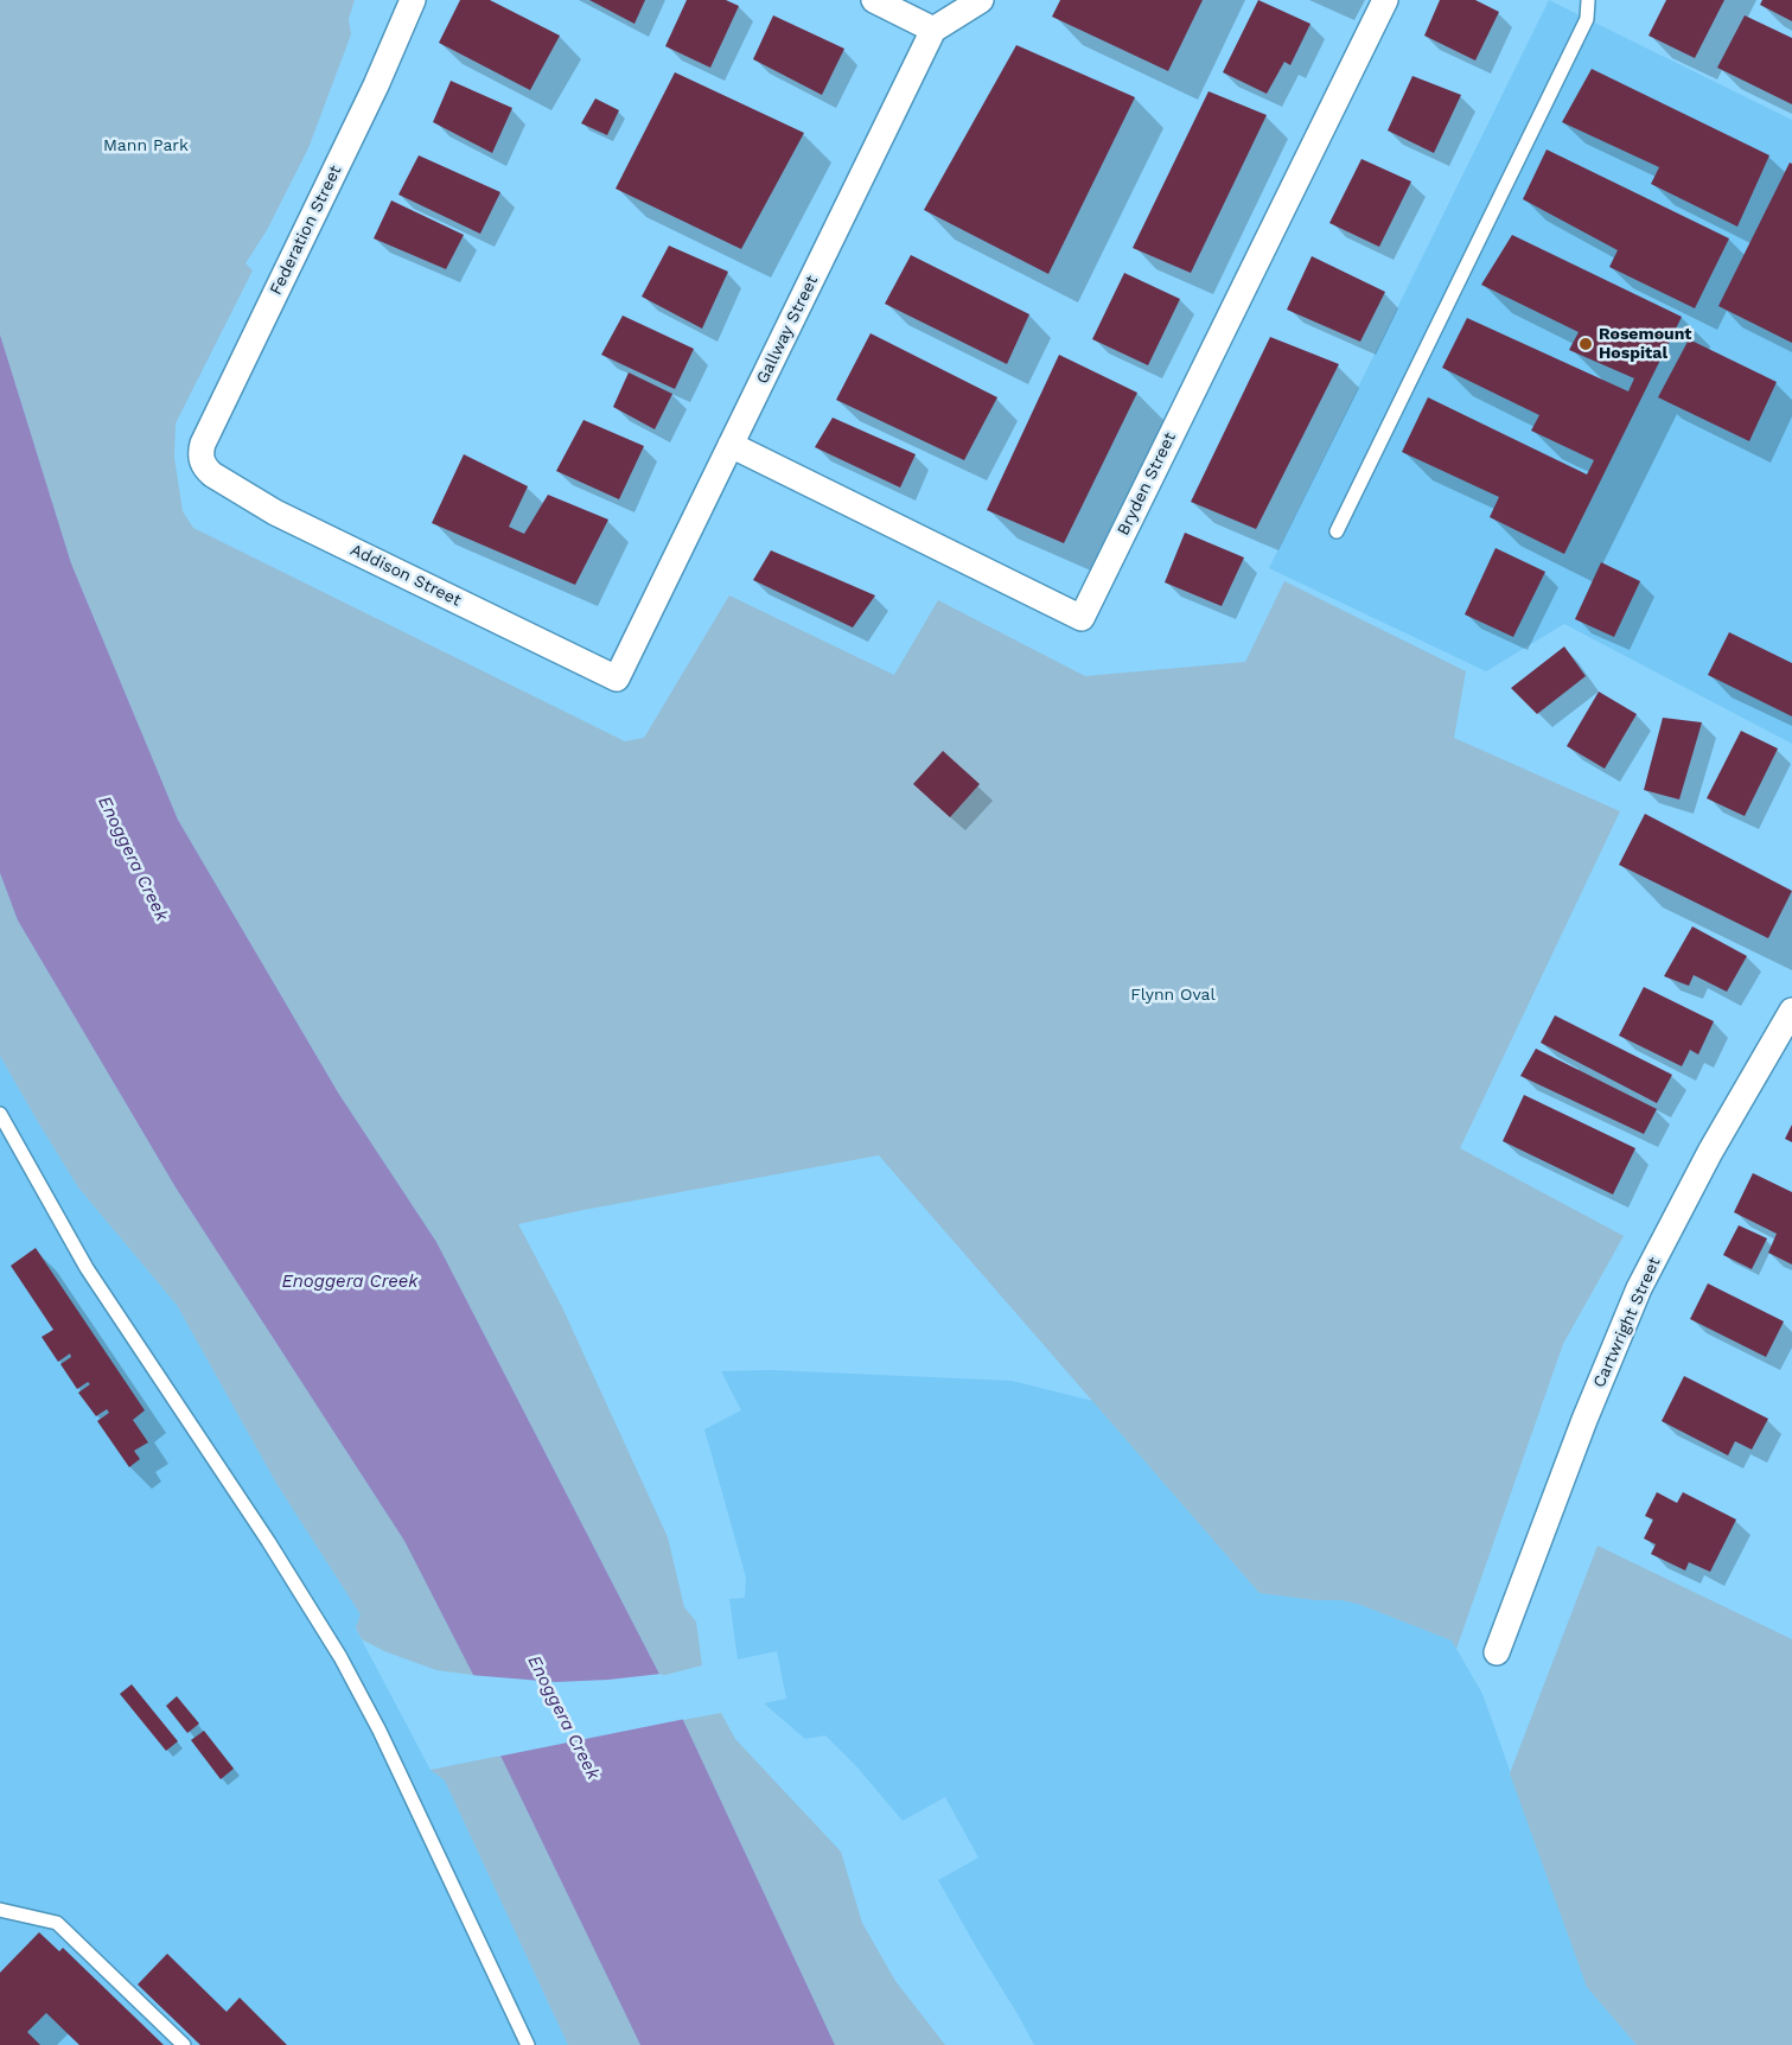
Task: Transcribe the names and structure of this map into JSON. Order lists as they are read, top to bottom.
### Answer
{
  "streets": {
    "street": [
      "Federation Street",
      "Gallway Street",
      "Bryden Street",
      "Addison Street",
      "Cartwright Street"
    ]
  },
  "crossings": [
    ["Federation Street", "Addison Street"],
    ["Gallway Street", "Bryden Street"],
    ["Gallway Street", "Addison Street"]
  ],
  "water": ["Enoggera Creek"],
  "parks": ["Mann Park", "Flynn Oval"],
  "places": ["Rosemount Hospital"]
}
